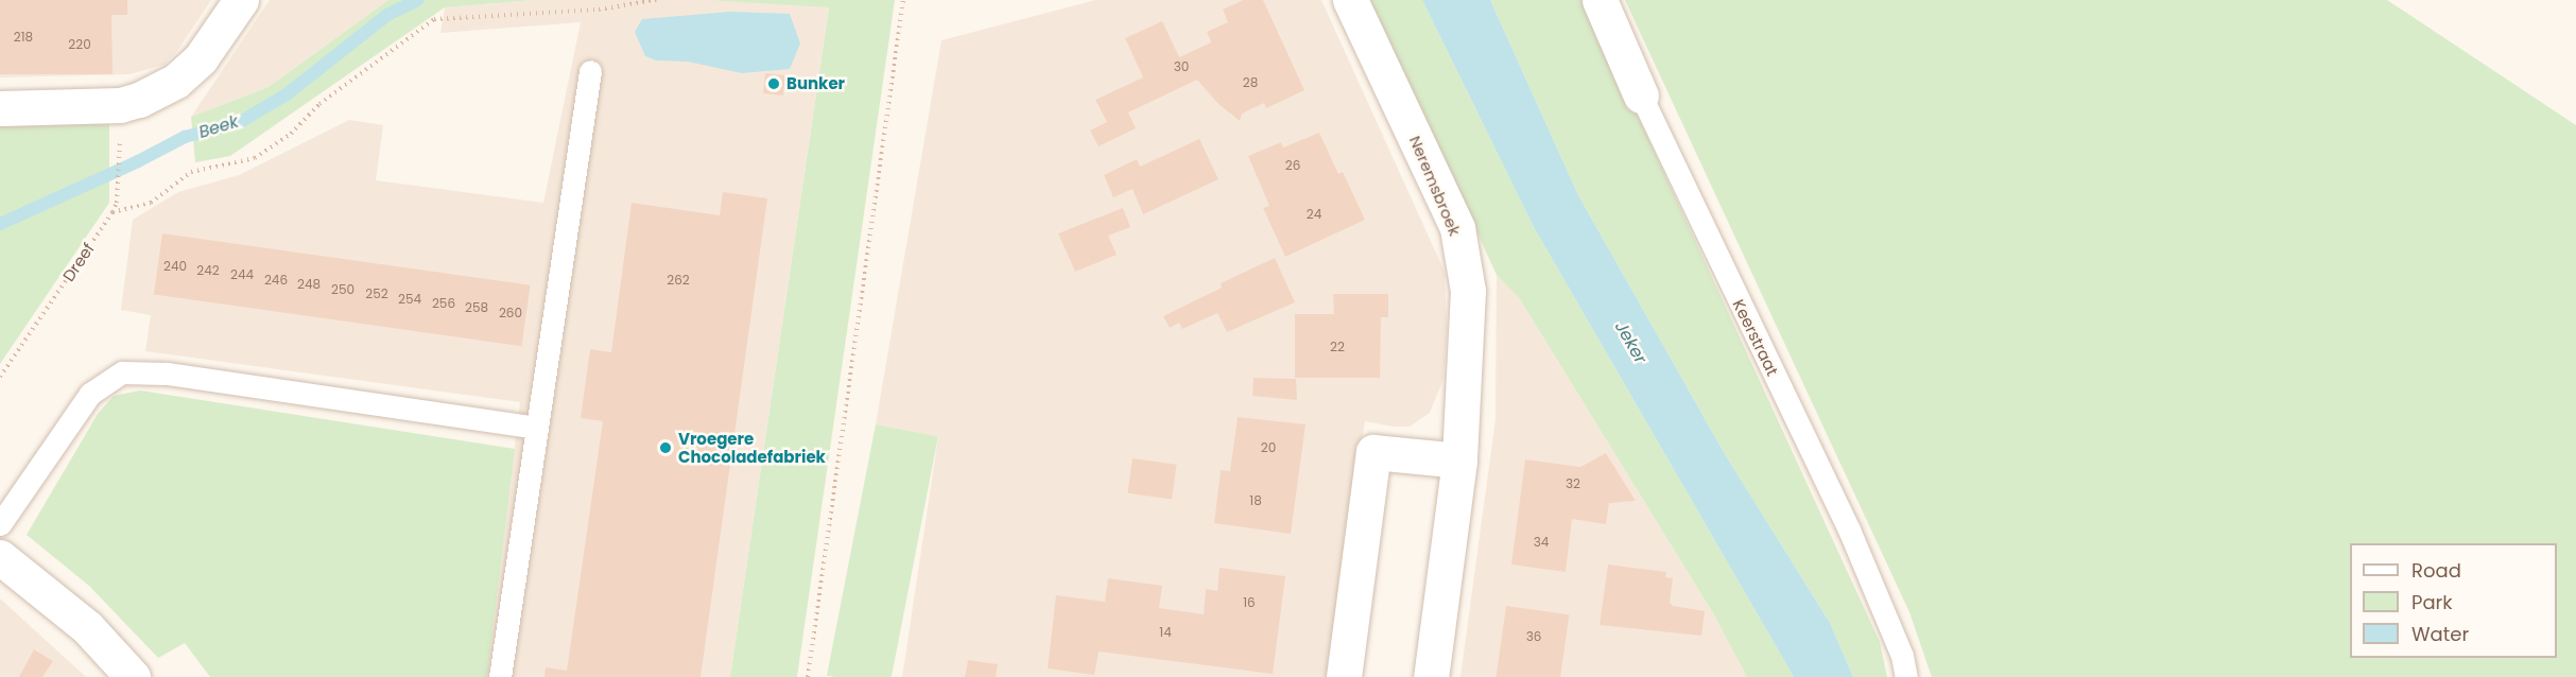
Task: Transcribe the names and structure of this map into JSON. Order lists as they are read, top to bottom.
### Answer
{
  "streets": {
    "street": ["Neremsbroek", "Keerstraat"],
    "path": ["Dreef"]
  },
  "water": ["Beek", "Jeker"],
  "places": ["Bunker", "Vroegere Chocoladefabriek"],
  "house_numbers": [
    "218",
    "220",
    "30",
    "28",
    "26",
    "24",
    "240",
    "242",
    "244",
    "246",
    "262",
    "248",
    "250",
    "252",
    "254",
    "256",
    "258",
    "260",
    "22",
    "20",
    "32",
    "18",
    "34",
    "16",
    "14",
    "36"
  ],
  "legend": ["Road", "Park", "Water"]
}
